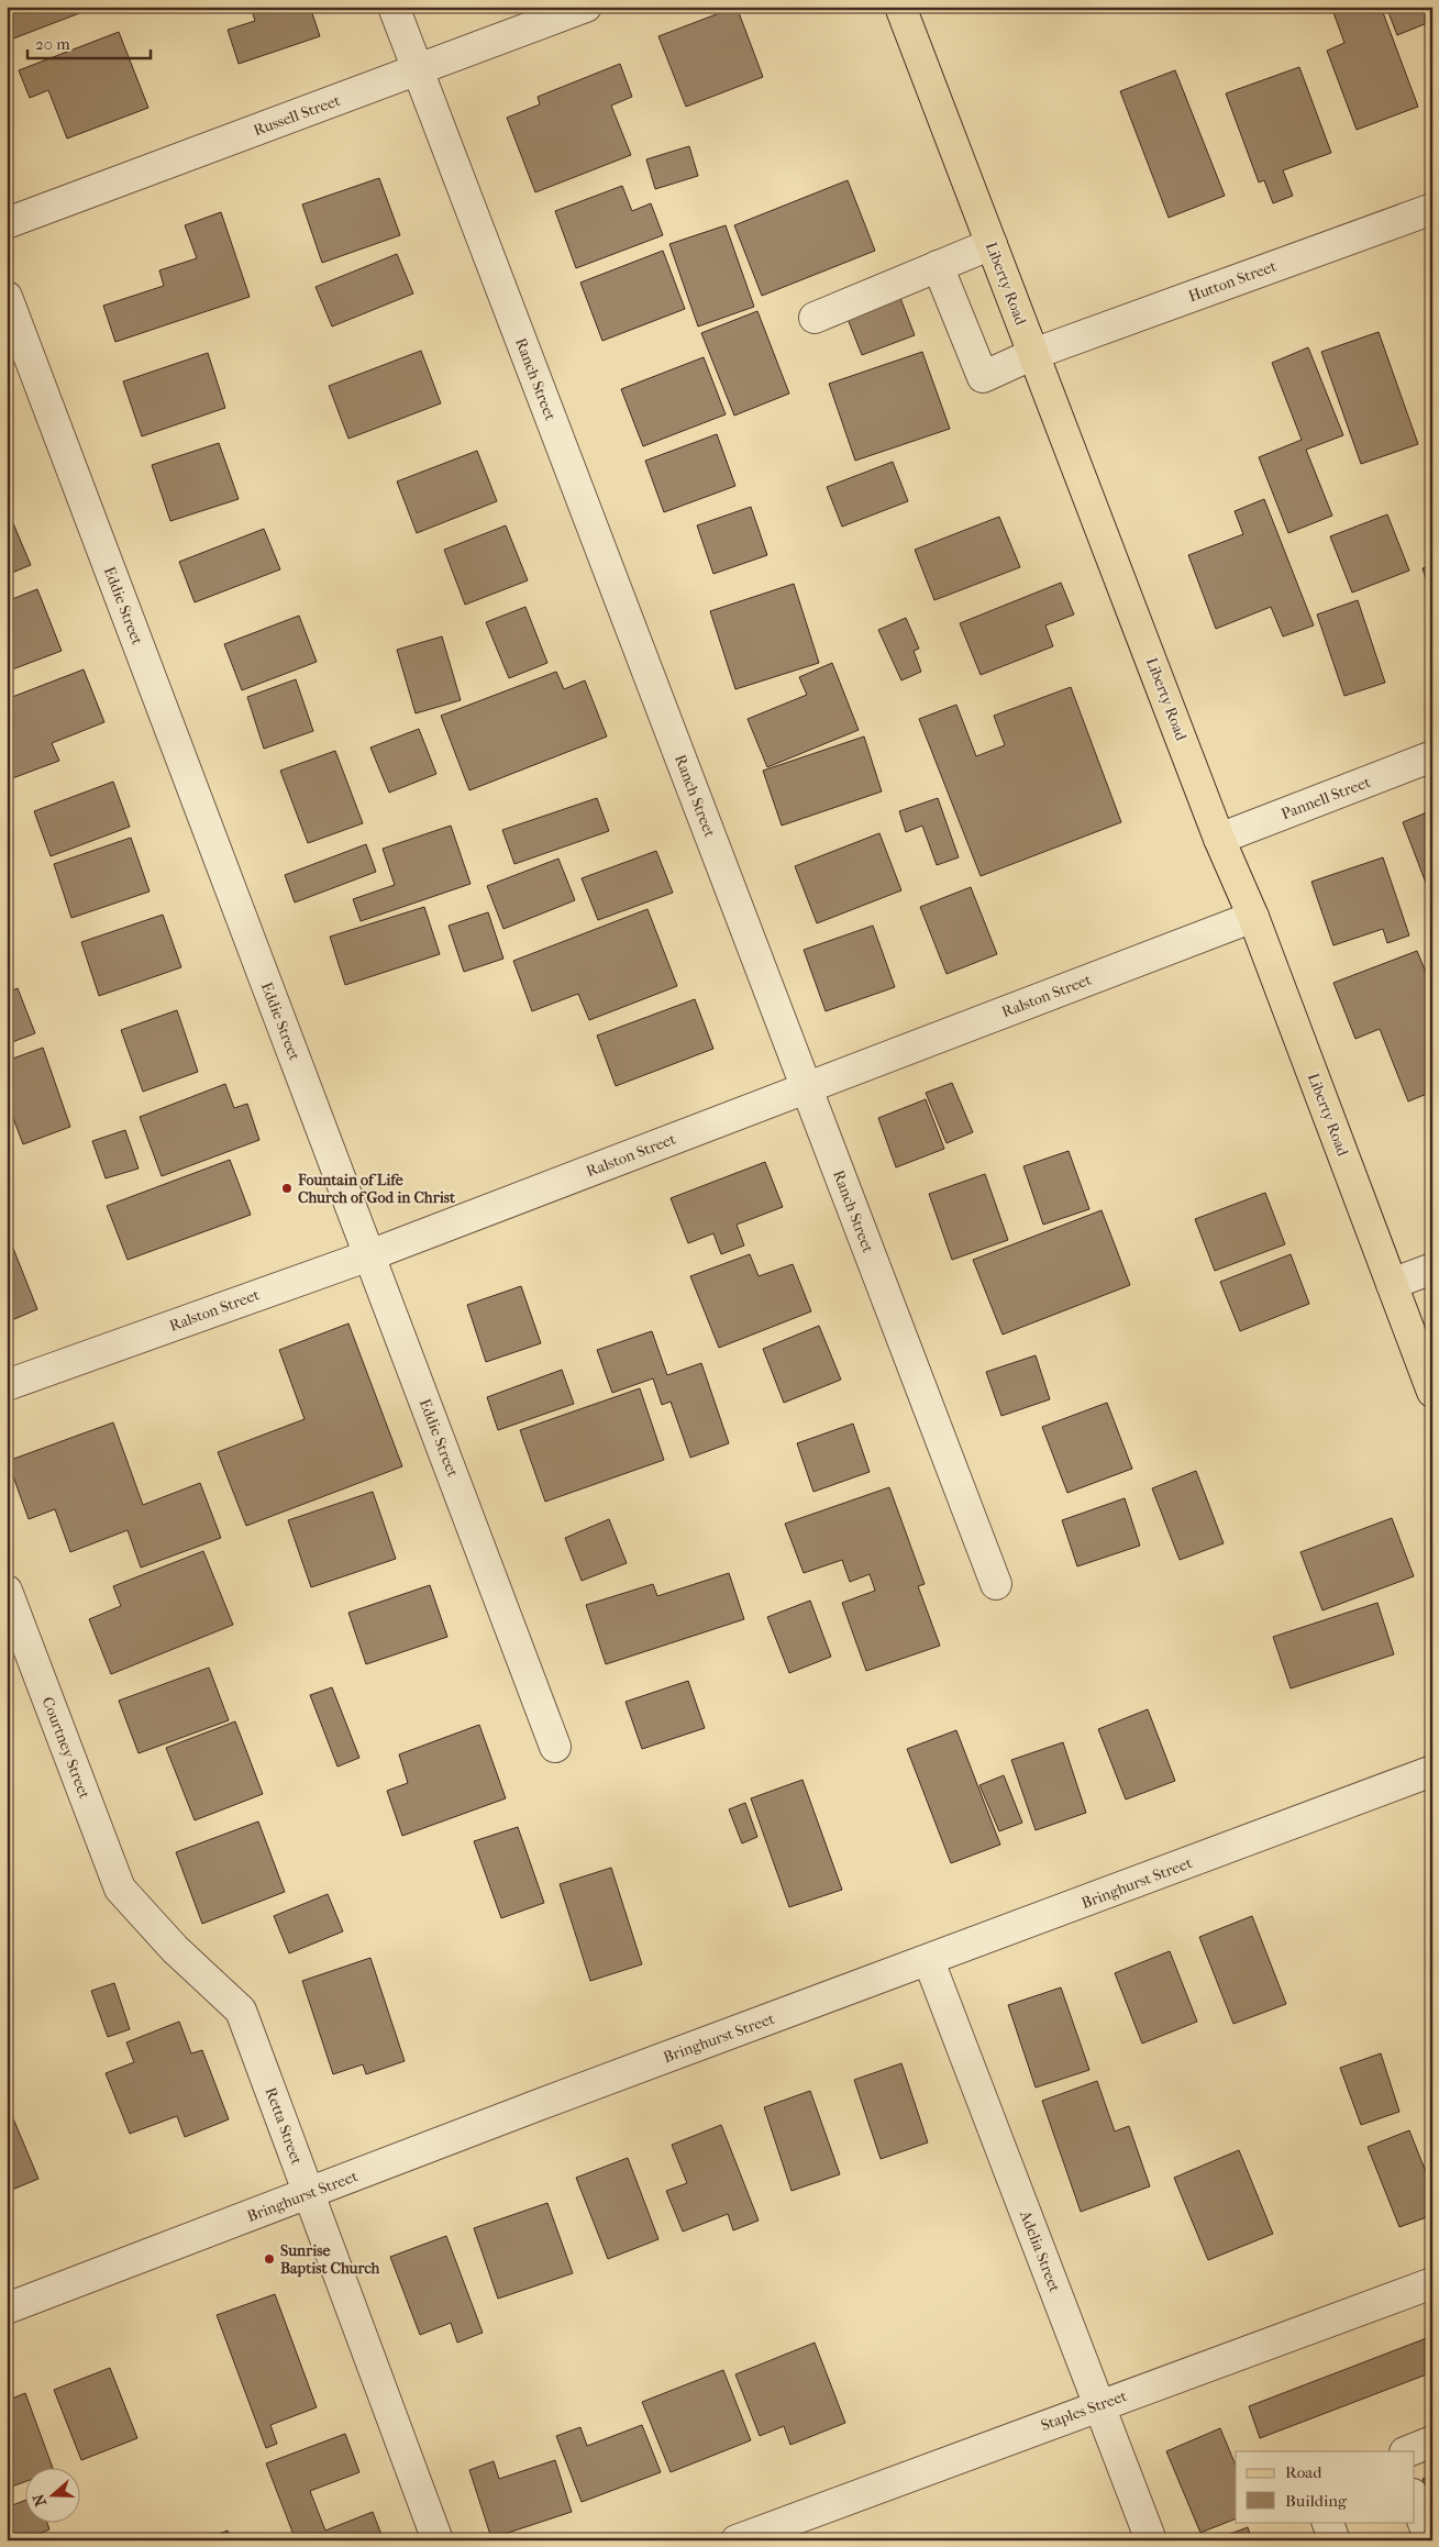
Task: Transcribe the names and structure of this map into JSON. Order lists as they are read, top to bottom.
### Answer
{
  "streets": {
    "main road": ["Liberty Road"],
    "street": [
      "Russell Street",
      "Hutton Street",
      "Ranch Street",
      "Eddie Street",
      "Pannell Street",
      "Ralston Street",
      "Courtney Street",
      "Bringhurst Street",
      "Retta Street",
      "Adelia Street",
      "Staples Street"
    ]
  },
  "crossings": [
    ["Russell Street", "Ranch Street"],
    ["Hutton Street", "Liberty Road"],
    ["Liberty Road", "Pannell Street"],
    ["Liberty Road", "Ralston Street"],
    ["Ranch Street", "Ralston Street"],
    ["Eddie Street", "Ralston Street"],
    ["Courtney Street", "Retta Street"],
    ["Bringhurst Street", "Retta Street"],
    ["Bringhurst Street", "Adelia Street"],
    ["Adelia Street", "Staples Street"]
  ],
  "places": ["Fountain of Life Church of God in Christ", "Sunrise Baptist Church"],
  "legend": ["Road", "Building"],
  "scale_bar": "20 m",
  "north": "left"
}
